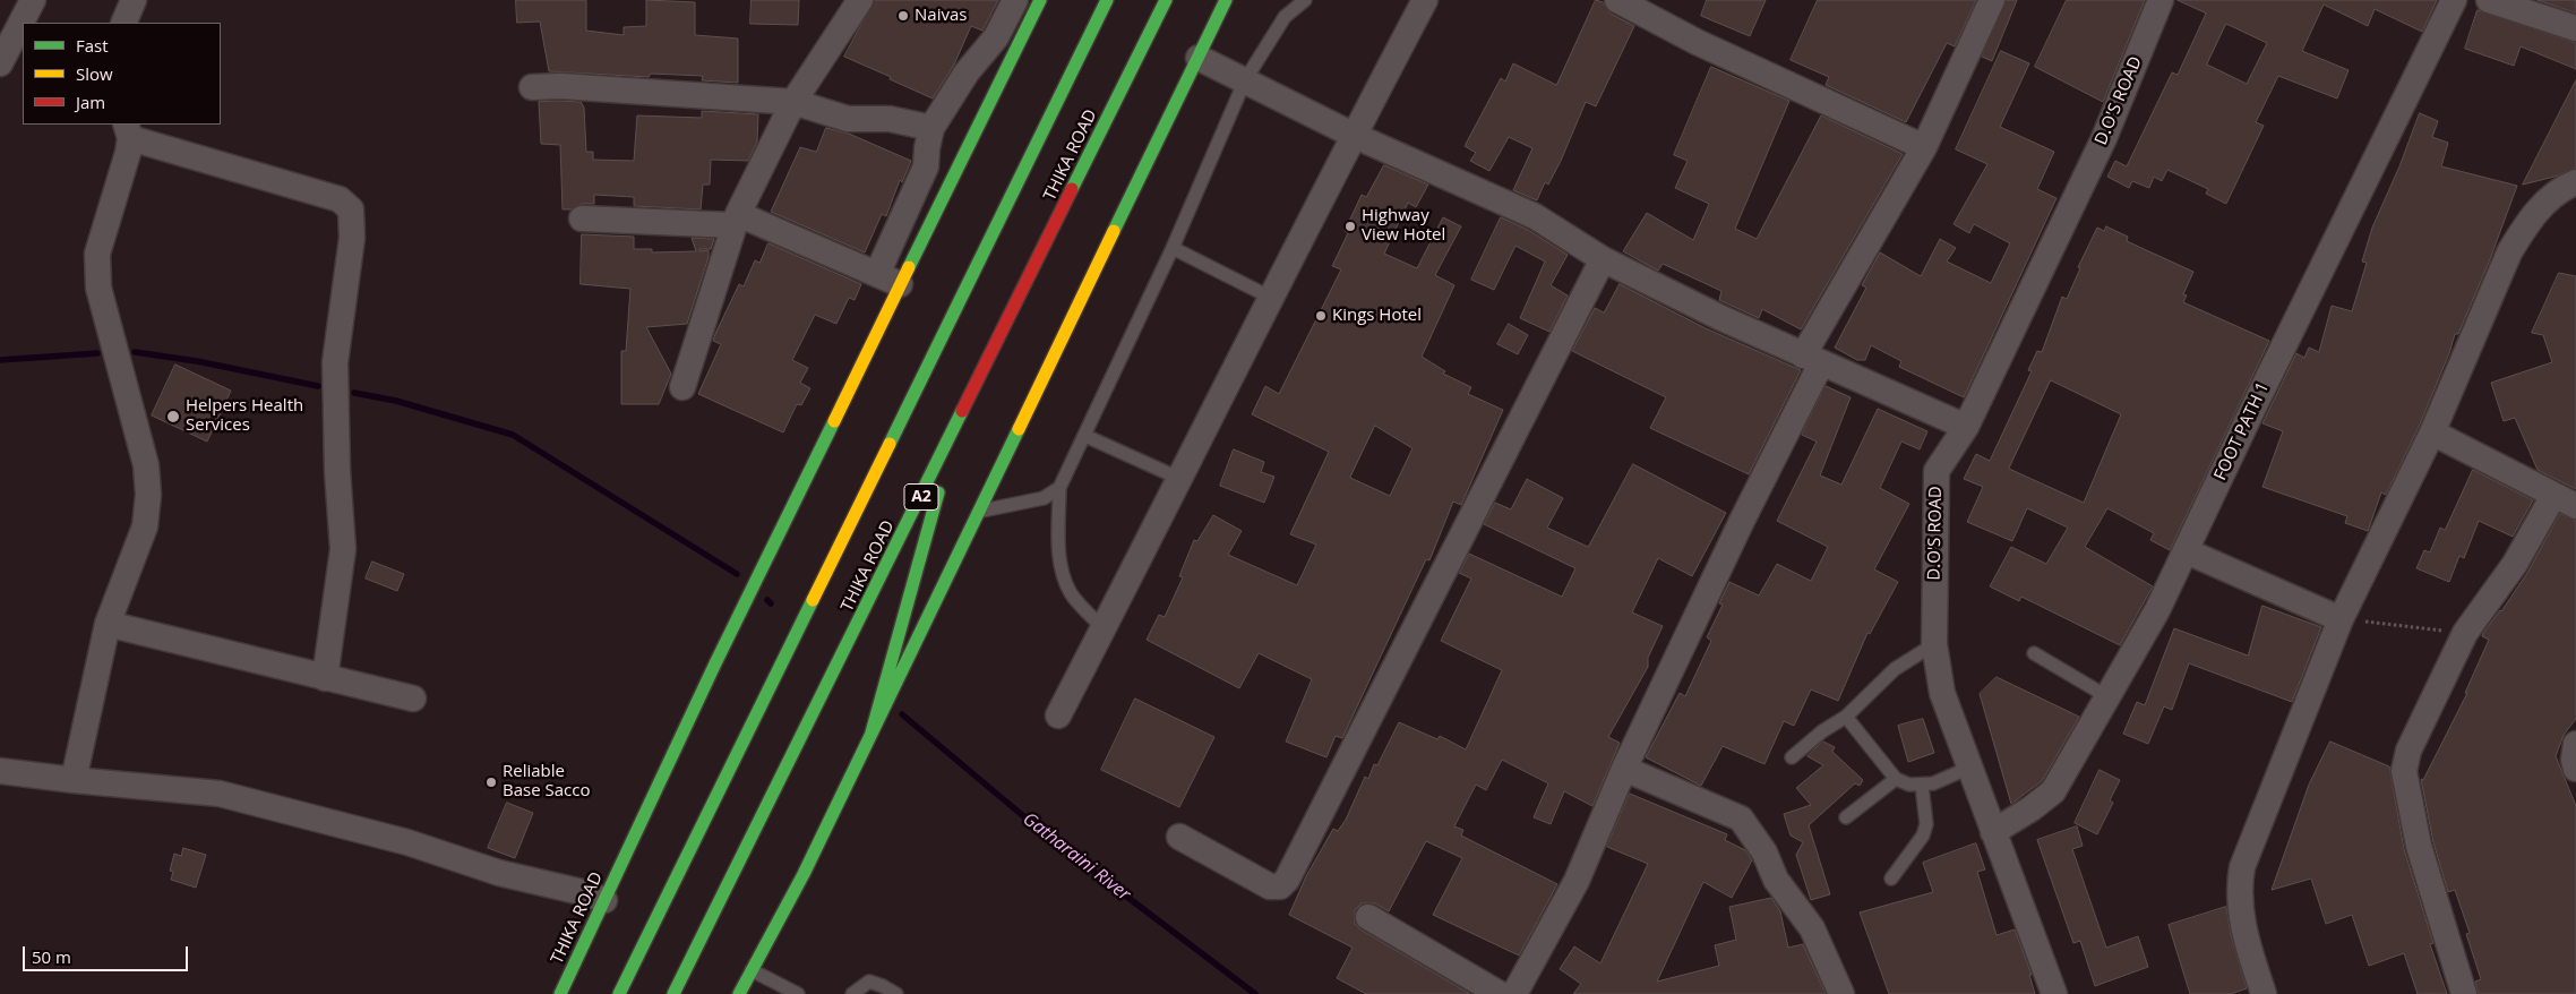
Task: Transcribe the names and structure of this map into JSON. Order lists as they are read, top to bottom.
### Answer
{
  "streets": {
    "main road": ["THIKA ROAD", "A2"],
    "street": ["D.O'S ROAD", "FOOT PATH 1"]
  },
  "crossings": [
    ["D.O'S ROAD", "FOOT PATH 1"]
  ],
  "water": ["Gatharaini River"],
  "places": [
    "Naivas",
    "Highway View Hotel",
    "Kings Hotel",
    "Helpers Health Services",
    "Reliable Base Sacco"
  ],
  "legend": ["Fast", "Slow", "Jam"],
  "scale_bar": "50 m"
}
